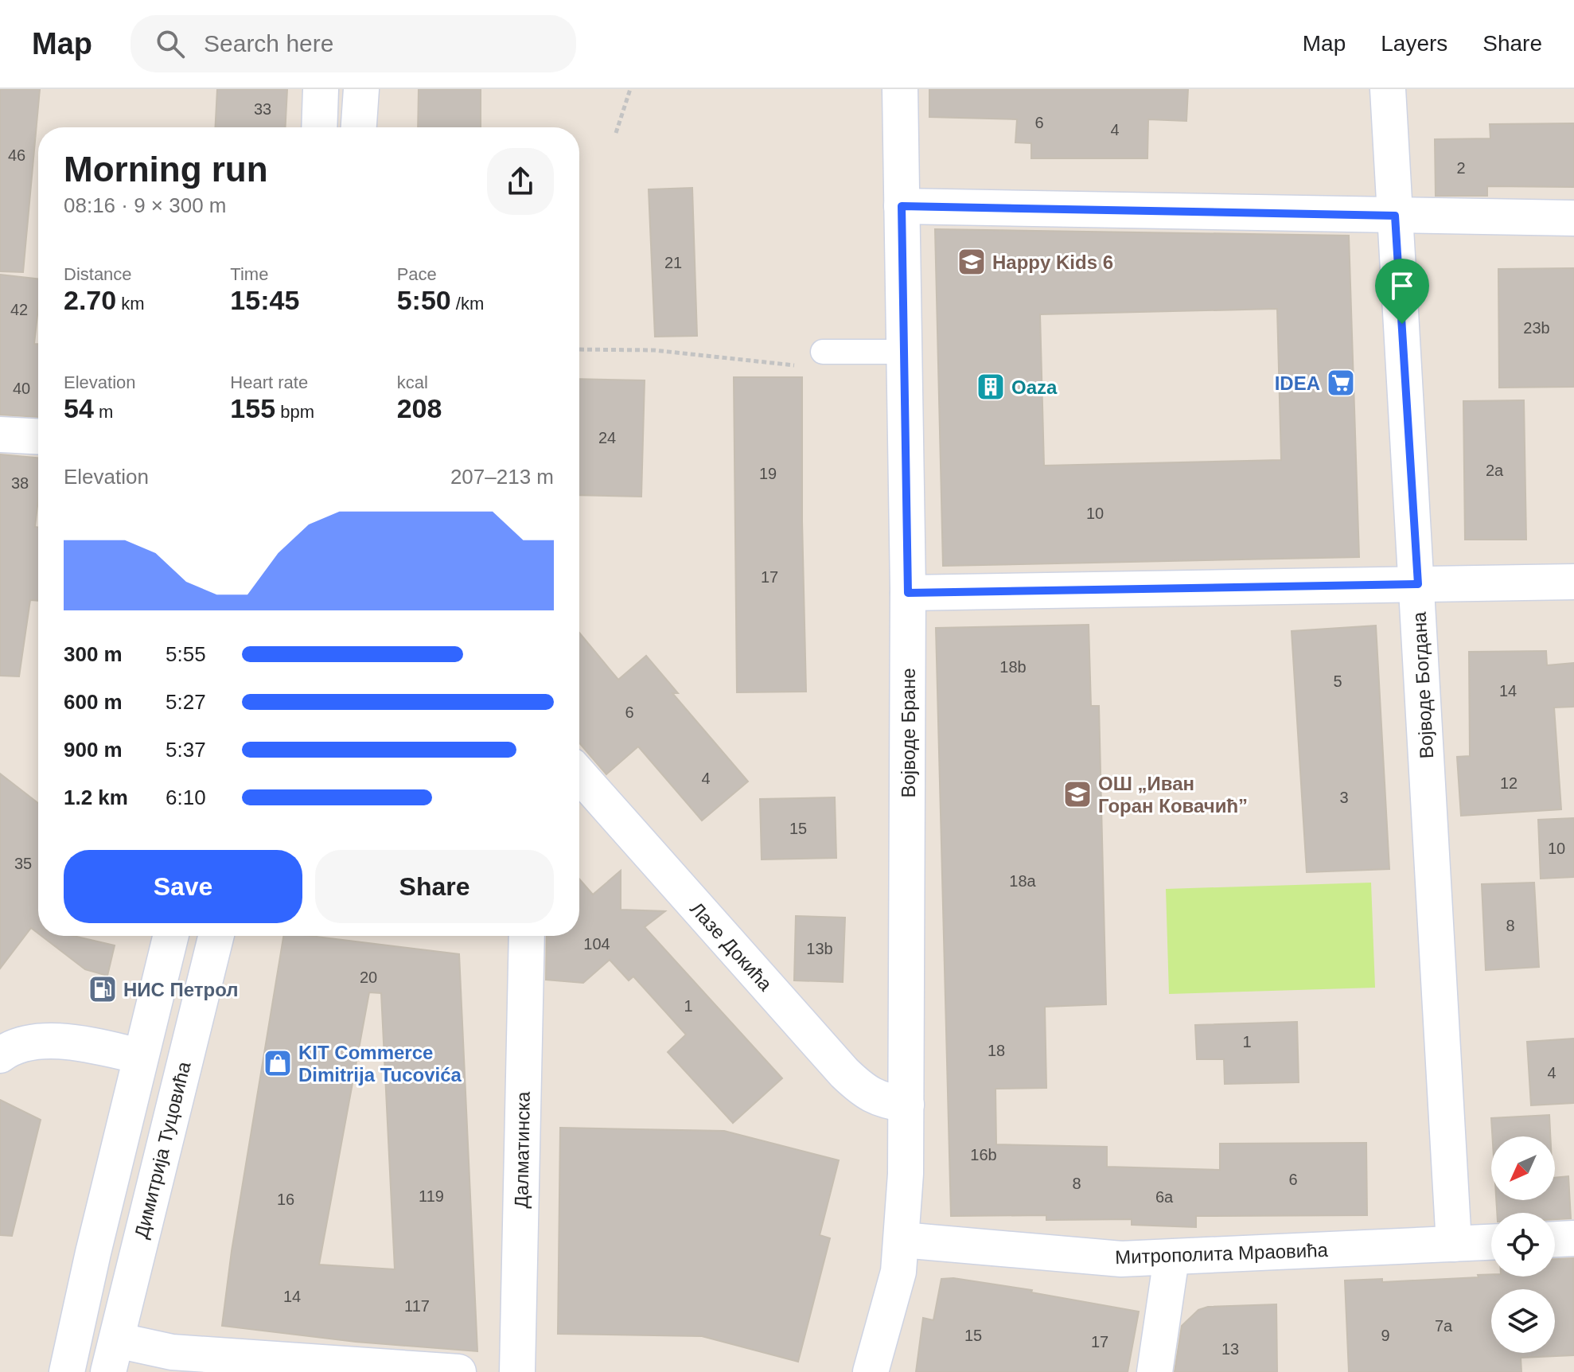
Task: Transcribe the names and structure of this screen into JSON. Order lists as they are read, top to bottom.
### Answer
{
  "streets": {
    "street": [
      "Војводе Богдана",
      "Војводе Бране",
      "Лазе Докића",
      "Димитрија Туцовића",
      "Далматинска",
      "Митрополита Мраовића"
    ]
  },
  "crossings": [
    ["Војводе Богдана", "Митрополита Мраовића"],
    ["Војводе Бране", "Лазе Докића"],
    ["Војводе Бране", "Митрополита Мраовића"]
  ],
  "places": {
    "school or university": ["Happy Kids 6", "ОШ „Иван Горан Ковачић”"],
    "supermarket": ["IDEA"],
    "building": ["Oaza"],
    "fuel station": ["НИС Петрол"],
    "shop": ["KIT Commerce Dimitrija Tucovića"]
  },
  "house_numbers": [
    "33",
    "6",
    "4",
    "46",
    "2",
    "21",
    "42",
    "23b",
    "40",
    "24",
    "2a",
    "19",
    "38",
    "10",
    "17",
    "18b",
    "5",
    "14",
    "6",
    "4",
    "12",
    "3",
    "15",
    "10",
    "35",
    "18a",
    "8",
    "104",
    "13b",
    "20",
    "1",
    "1",
    "18",
    "4",
    "16b",
    "6",
    "8",
    "119",
    "6a",
    "16",
    "14",
    "117",
    "7a",
    "15",
    "9",
    "17",
    "13"
  ],
  "north": "bottom left",
  "page": {
    "header": "Map",
    "search": "Search here",
    "nav": ["Map", "Layers", "Share"],
    "heading": ["Morning run", "08:16 · 9 × 300 m"],
    "stats": [
      ["Distance", "2.70 km"],
      ["Time", "15:45"],
      ["Pace", "5:50 /km"],
      ["Elevation", "54 m"],
      ["Heart rate", "155 bpm"],
      ["kcal", "208"]
    ],
    "chart": ["Elevation", "207–213 m"],
    "list": [
      {
        "name": "300 m",
        "note": "5:55"
      },
      {
        "name": "600 m",
        "note": "5:27"
      },
      {
        "name": "900 m",
        "note": "5:37"
      },
      {
        "name": "1.2 km",
        "note": "6:10"
      }
    ],
    "buttons": ["Save", "Share"]
  }
}
